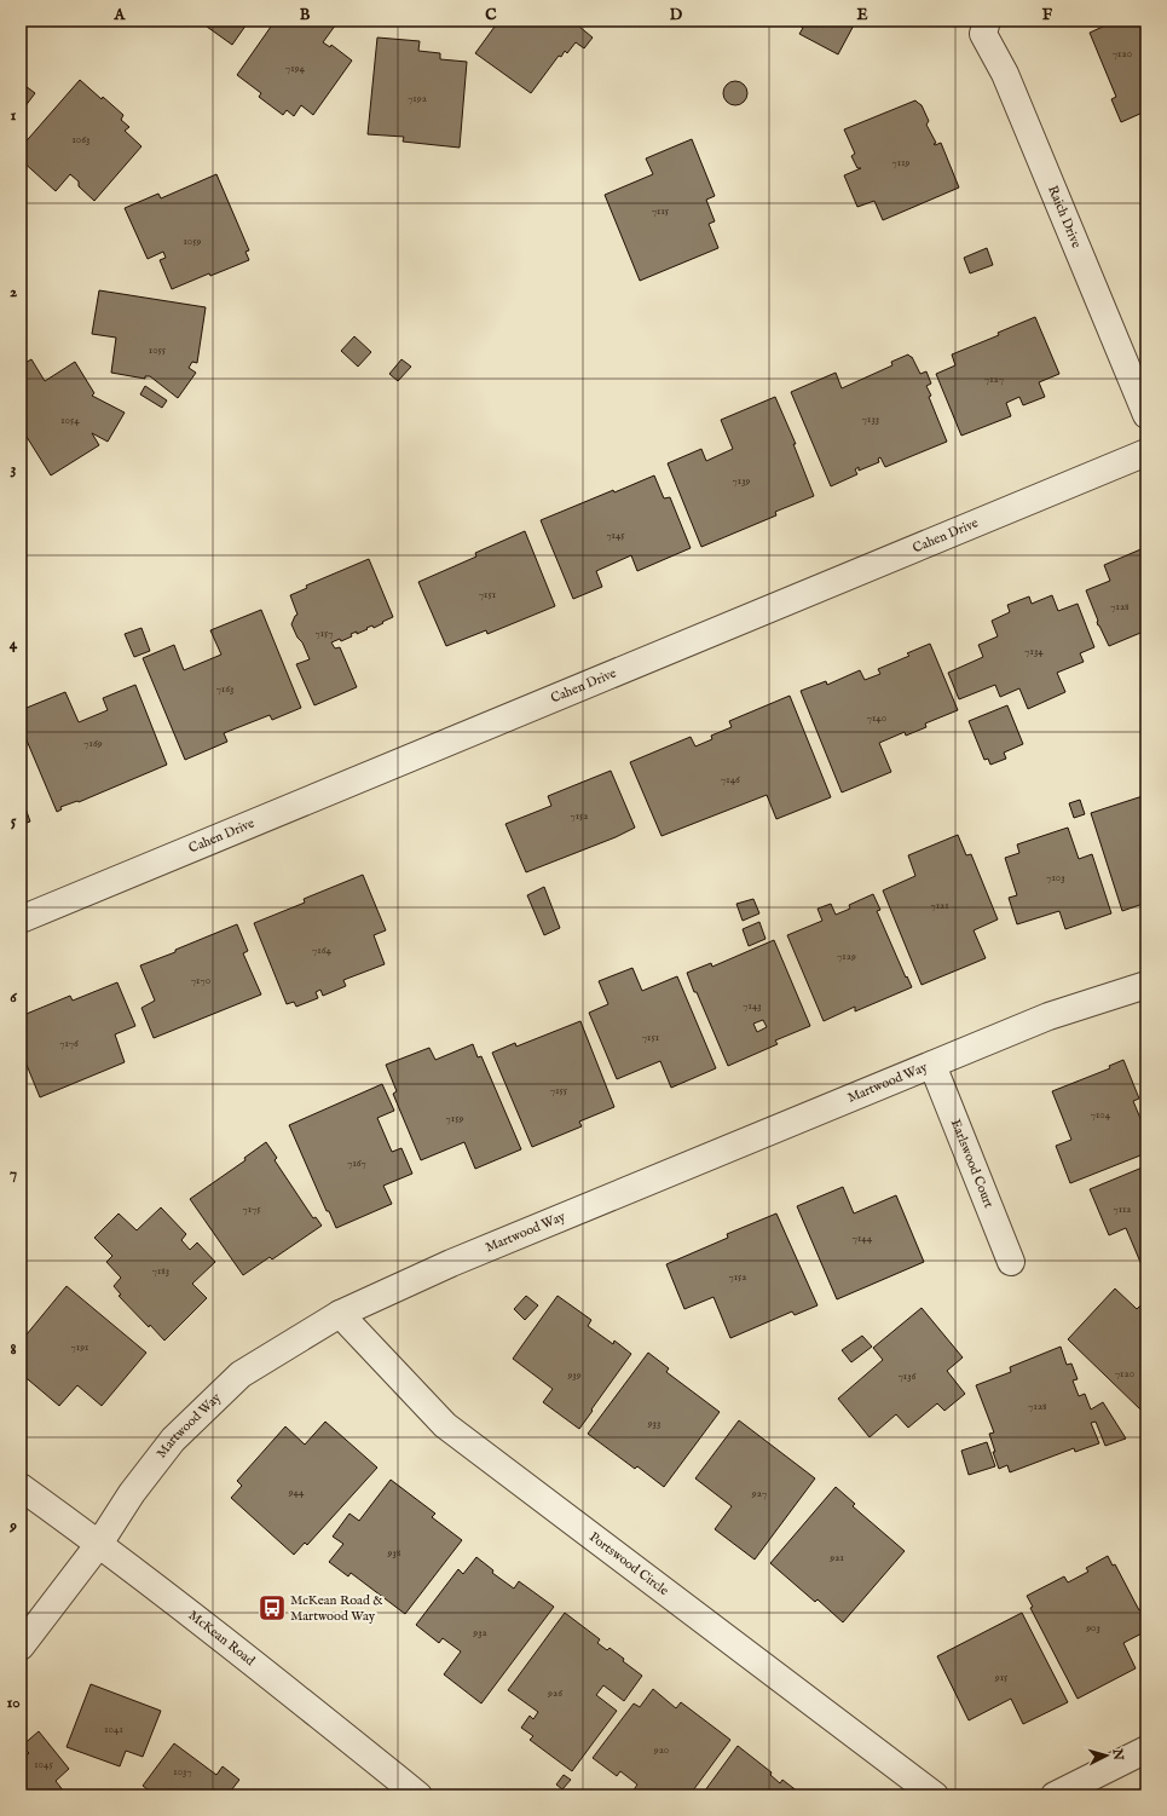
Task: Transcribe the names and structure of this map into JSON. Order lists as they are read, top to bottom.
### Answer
{
  "streets": {
    "street": [
      "Raich Drive",
      "Cahen Drive",
      "Martwood Way",
      "Earlswood Court",
      "Portswood Circle",
      "McKean Road"
    ]
  },
  "crossings": [
    ["Martwood Way", "Earlswood Court"],
    ["Martwood Way", "Portswood Circle"],
    ["Martwood Way", "McKean Road"]
  ],
  "places": {
    "bus stop": ["McKean Road & Martwood Way"]
  },
  "house_numbers": [
    "7120",
    "7194",
    "7192",
    "1063",
    "7119",
    "7115",
    "1059",
    "1055",
    "7127",
    "7133",
    "1054",
    "7139",
    "7145",
    "7151",
    "7128",
    "7157",
    "7134",
    "7163",
    "7140",
    "7169",
    "7146",
    "7152",
    "7103",
    "7121",
    "7164",
    "7129",
    "7170",
    "7143",
    "7151",
    "7176",
    "7155",
    "7104",
    "7159",
    "7167",
    "7175",
    "7112",
    "7144",
    "7183",
    "7152",
    "7191",
    "7120",
    "939",
    "7136",
    "7128",
    "933",
    "944",
    "927",
    "938",
    "921",
    "903",
    "932",
    "915",
    "926",
    "1041",
    "920",
    "1045",
    "1037"
  ],
  "north": "right",
  "grid": {
    "columns": [
      "A",
      "B",
      "C",
      "D",
      "E",
      "F"
    ],
    "rows": [
      "1",
      "2",
      "3",
      "4",
      "5",
      "6",
      "7",
      "8",
      "9",
      "10"
    ]
  }
}
